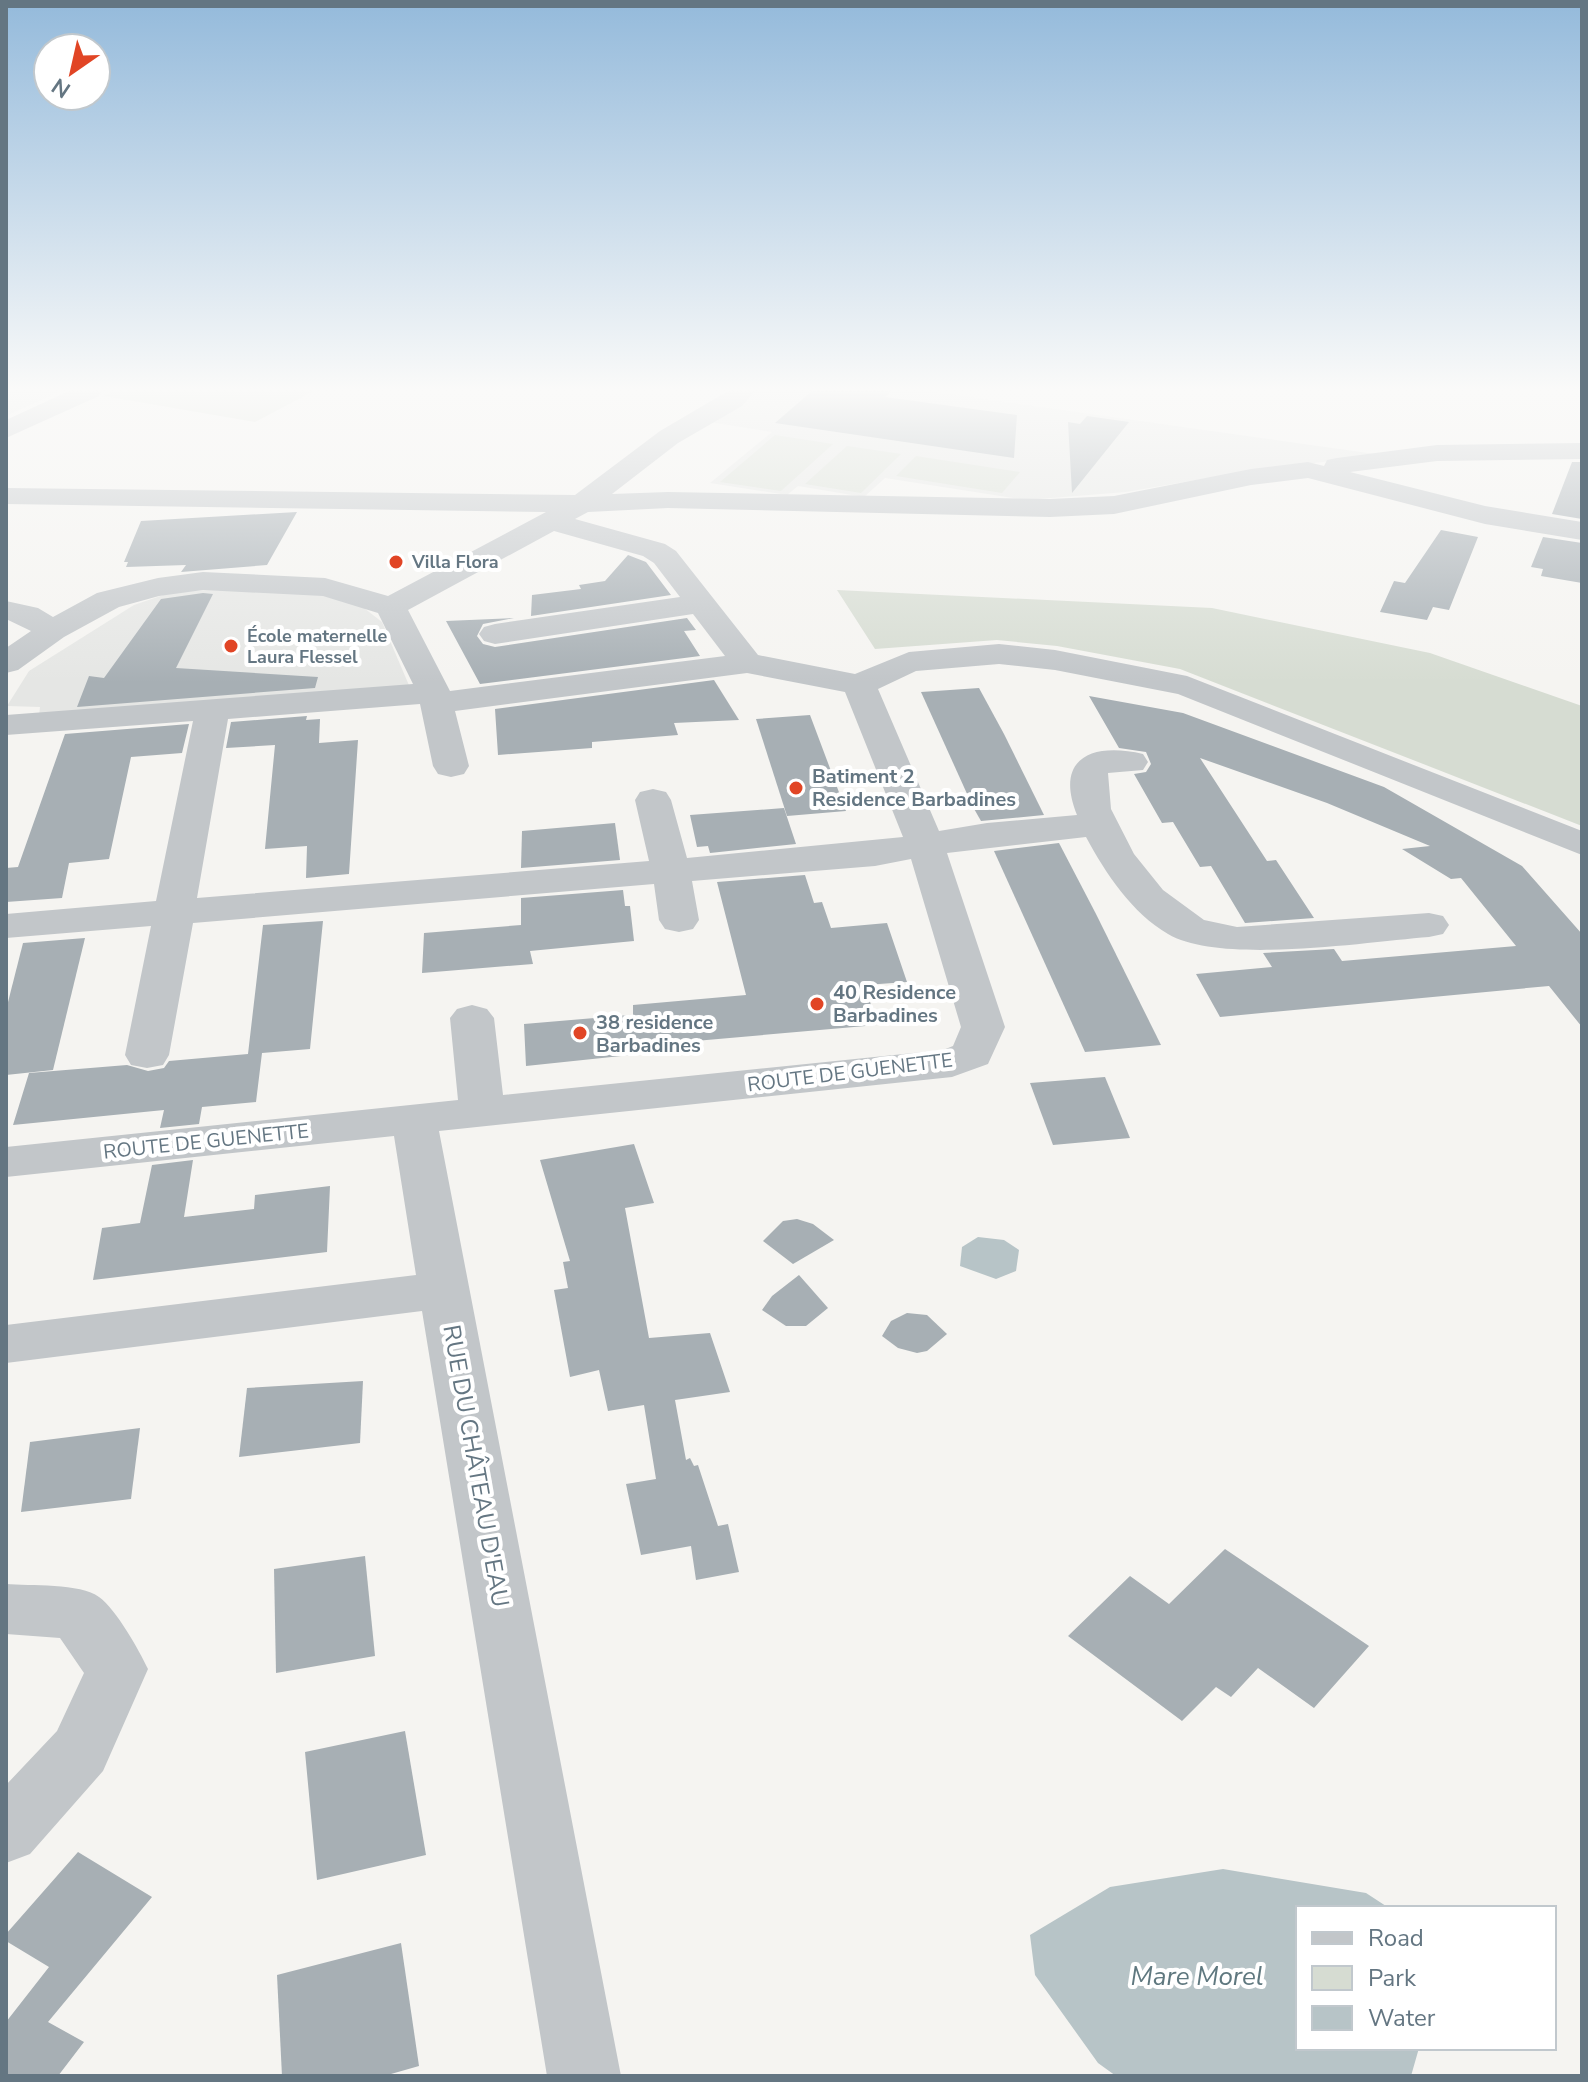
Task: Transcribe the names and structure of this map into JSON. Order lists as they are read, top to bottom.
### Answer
{
  "streets": {
    "street": ["ROUTE DE GUENETTE", "RUE DU CHÂTEAU D'EAU"]
  },
  "crossings": [
    ["ROUTE DE GUENETTE", "RUE DU CHÂTEAU D'EAU"]
  ],
  "water": ["Mare Morel"],
  "places": [
    "Villa Flora",
    "École maternelle Laura Flessel",
    "Batiment 2 Residence Barbadines",
    "40 Residence Barbadines",
    "38 residence Barbadines"
  ],
  "legend": ["Road", "Park", "Water"],
  "north": "bottom left"
}
